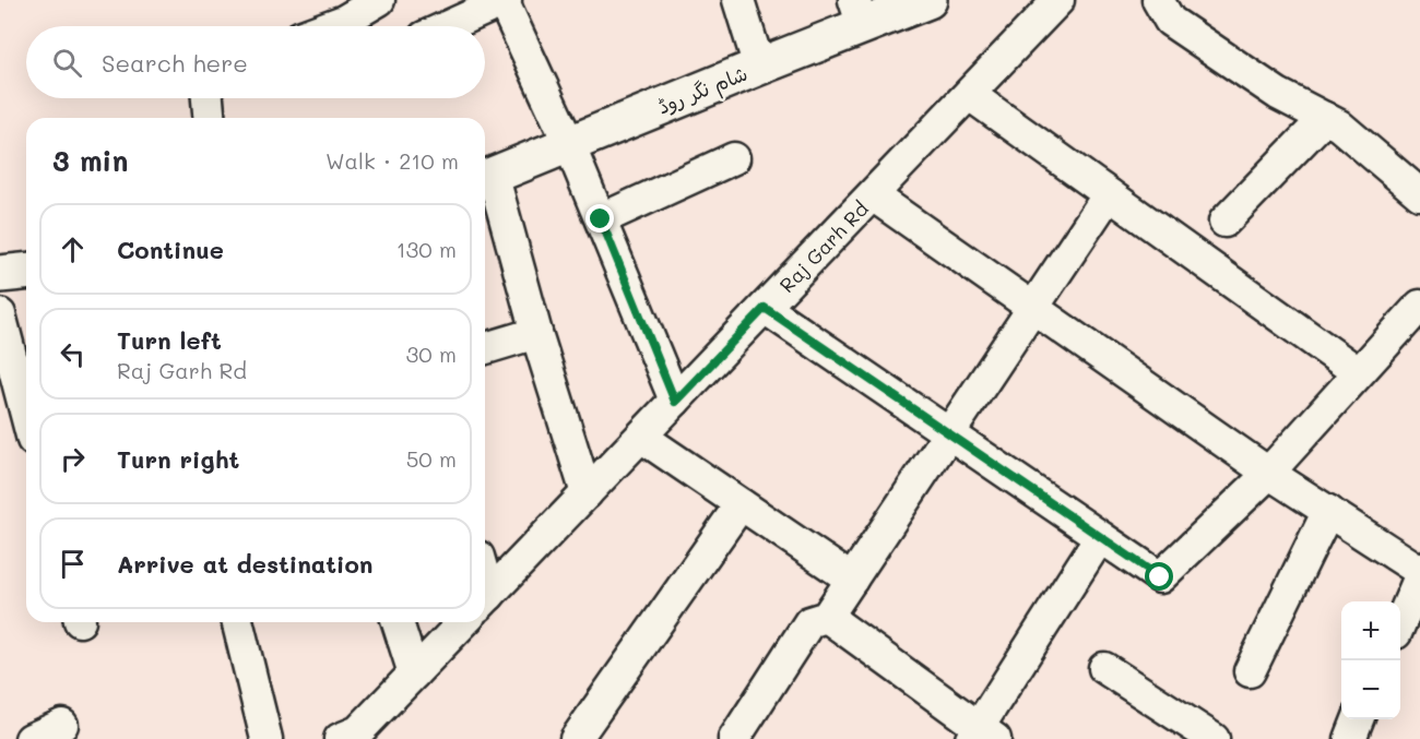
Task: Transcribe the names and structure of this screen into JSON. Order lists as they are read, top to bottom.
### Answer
{
  "streets": {
    "main road": ["شام نگر روڈ"],
    "street": ["Raj Garh Rd"]
  },
  "page": {
    "search": "Search here",
    "heading": ["3 min", "Walk · 210 m"],
    "list": [
      ["Continue", "130 m"],
      ["Turn left", "Raj Garh Rd", "30 m"],
      ["Turn right", "50 m"],
      "Arrive at destination"
    ],
    "map_buttons": ["+", "−"]
  }
}
